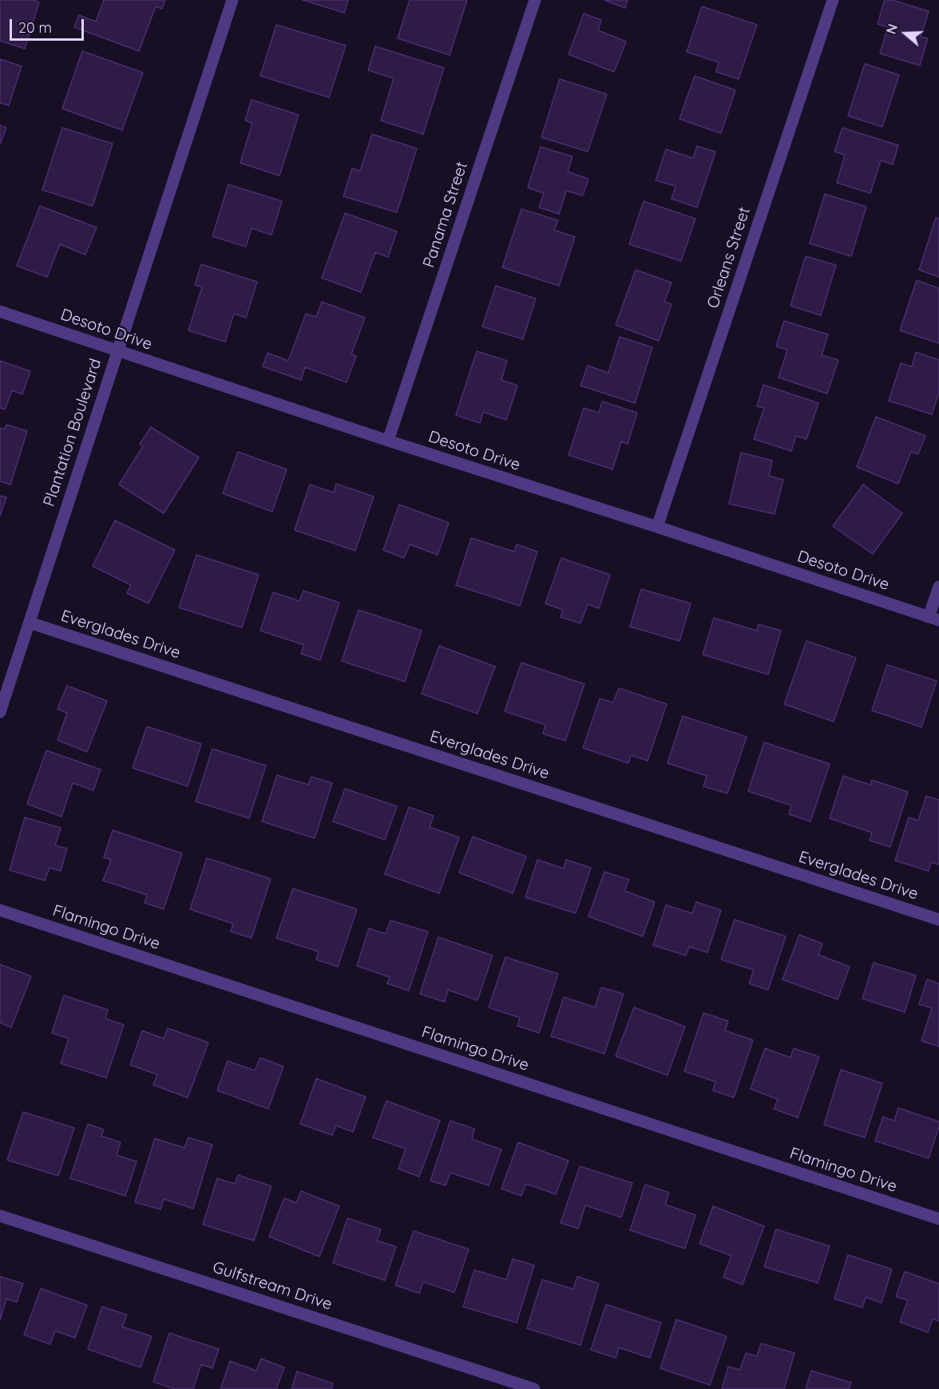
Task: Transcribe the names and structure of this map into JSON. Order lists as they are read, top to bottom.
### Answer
{
  "streets": {
    "street": [
      "Panama Street",
      "Orleans Street",
      "Desoto Drive",
      "Plantation Boulevard",
      "Everglades Drive",
      "Flamingo Drive",
      "Gulfstream Drive"
    ]
  },
  "crossings": [
    ["Panama Street", "Desoto Drive"],
    ["Orleans Street", "Desoto Drive"],
    ["Desoto Drive", "Plantation Boulevard"],
    ["Plantation Boulevard", "Everglades Drive"]
  ],
  "scale_bar": "20 m",
  "north": "left"
}
